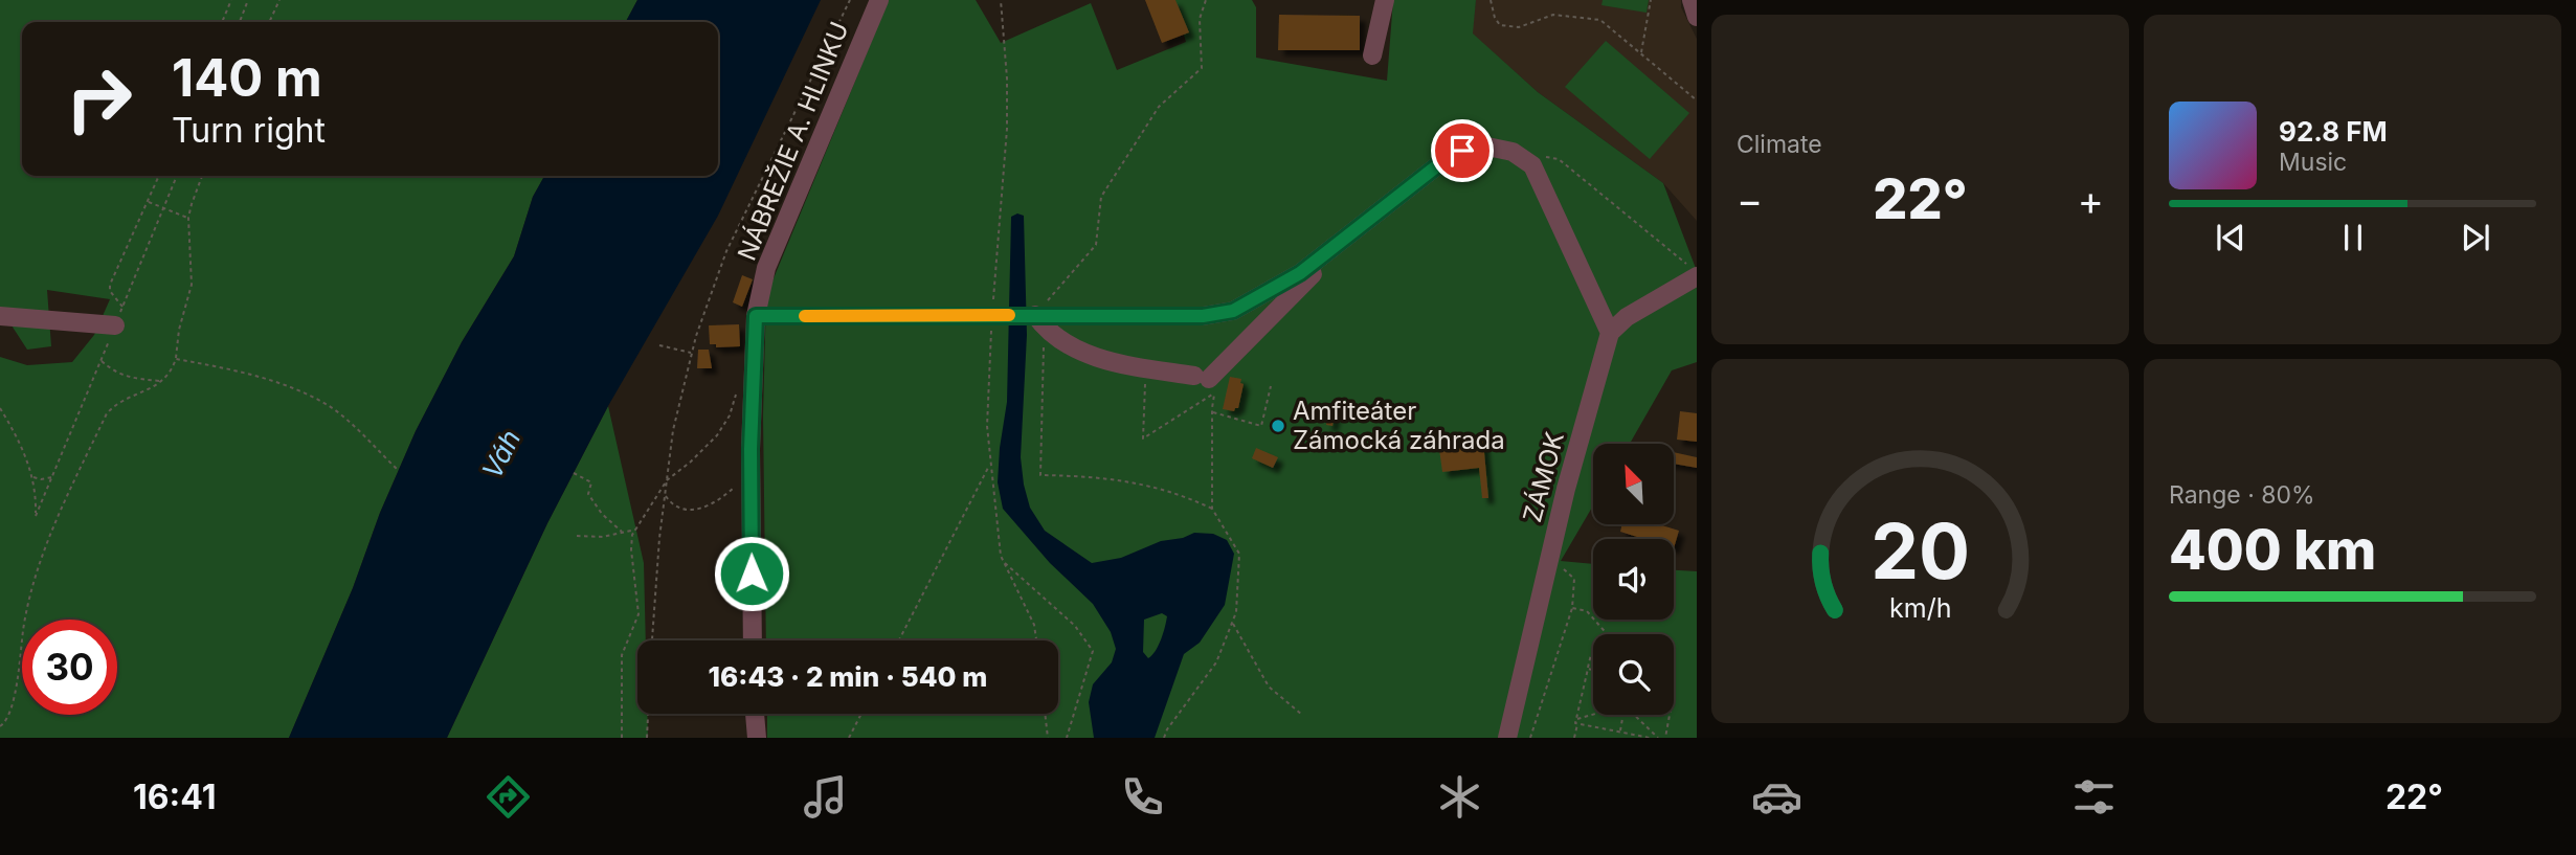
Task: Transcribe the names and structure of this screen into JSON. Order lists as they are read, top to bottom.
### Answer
{
  "streets": {
    "street": ["NÁBREŽIE A. HLINKU", "ZÁMOK"]
  },
  "water": ["Váh"],
  "places": ["Amfiteáter Zámocká záhrada"],
  "north": "top left",
  "page": {
    "tile": [
      "Climate",
      ["Range · 80%", "400 km"]
    ],
    "turn": ["140 m", "Turn right"],
    "song": ["92.8 FM", "Music"],
    "heat": ["−", "22°", "+"],
    "limit": "30",
    "trip": "16:43 · 2 min · 540 m",
    "tabs": ["16:41", "22°"],
    "gauge": ["20", "km/h"]
  }
}
